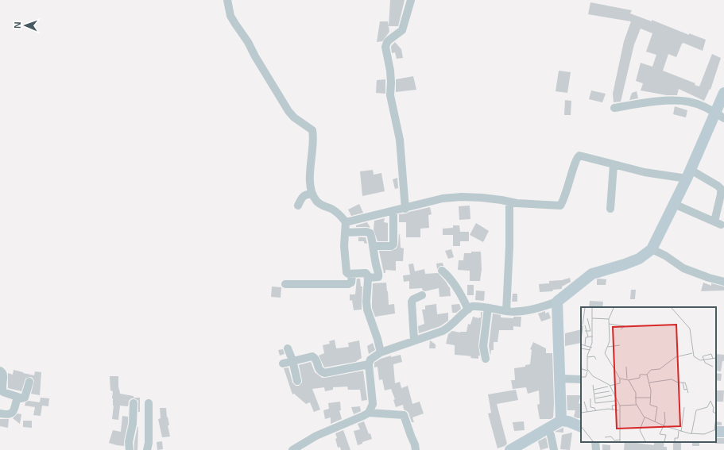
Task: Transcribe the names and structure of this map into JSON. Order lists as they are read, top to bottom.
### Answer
{
  "north": "left"
}
